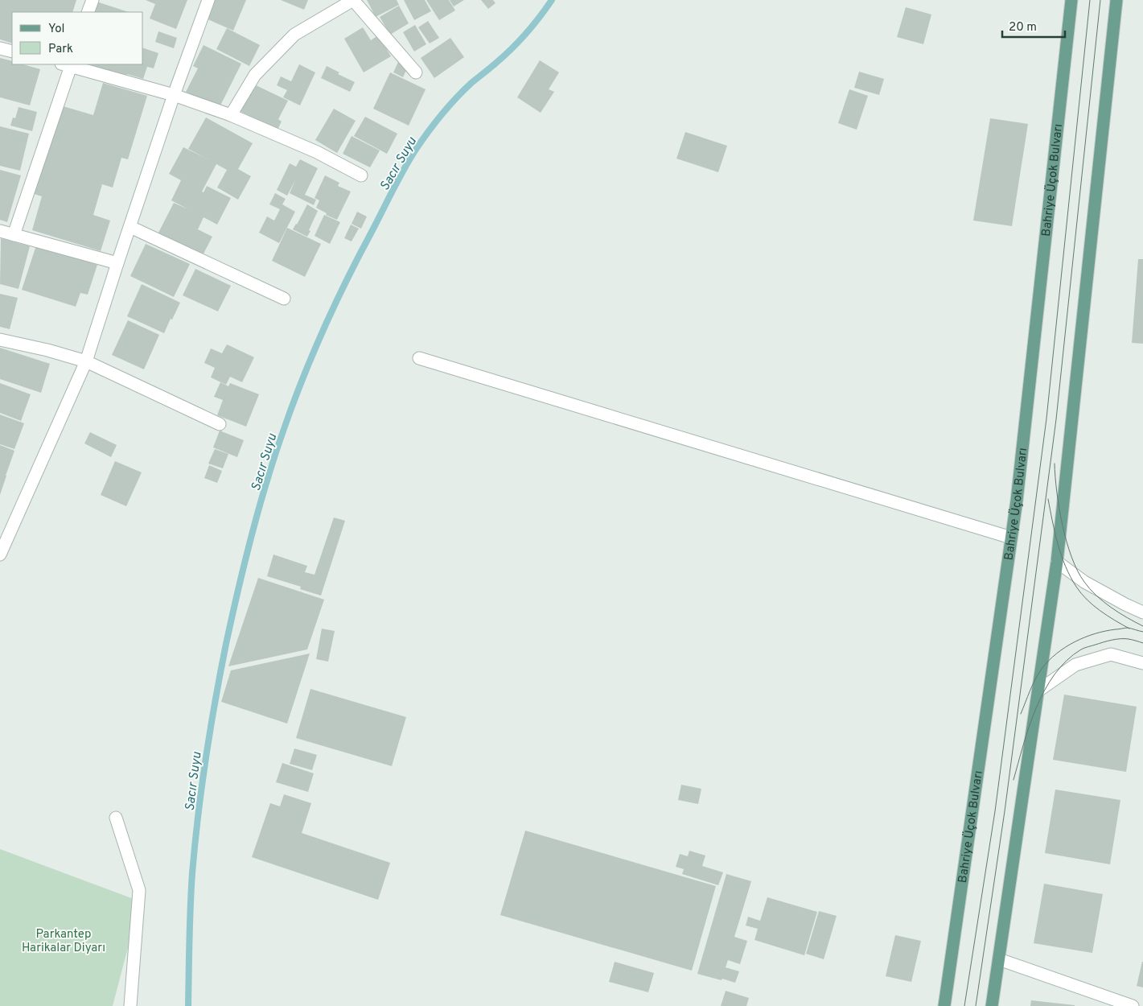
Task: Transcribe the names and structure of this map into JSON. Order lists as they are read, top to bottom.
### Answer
{
  "streets": {
    "main road": ["Bahriye Üçok Bulvarı"]
  },
  "water": ["Sacır Suyu"],
  "parks": ["Parkantep Harikalar Diyarı"],
  "legend": ["Yol", "Park"],
  "scale_bar": "20 m"
}
